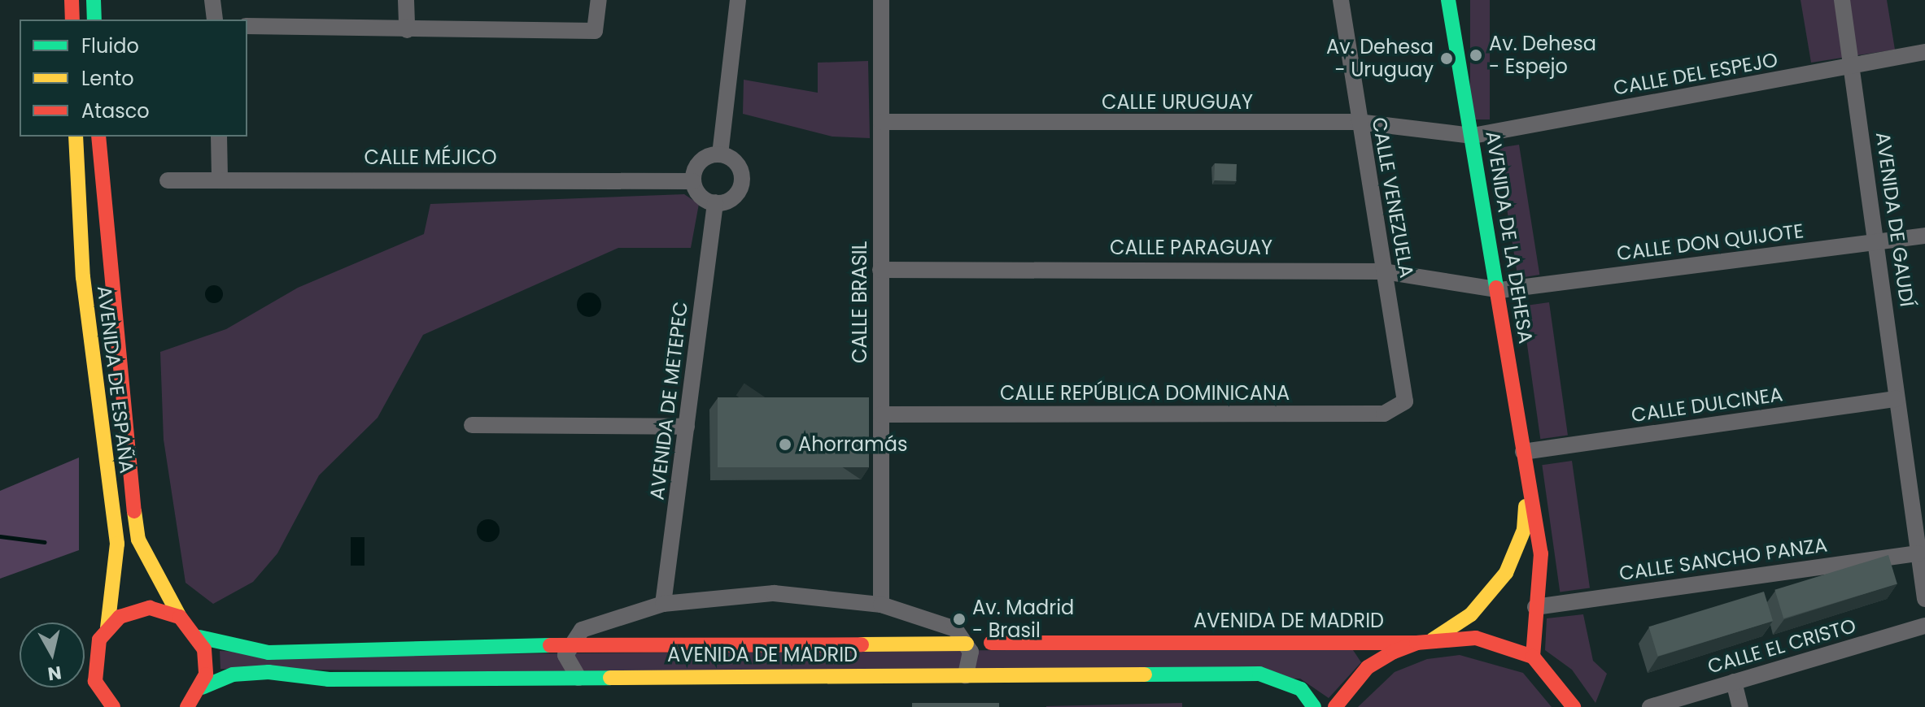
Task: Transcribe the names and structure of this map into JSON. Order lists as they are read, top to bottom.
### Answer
{
  "streets": {
    "street": [
      "CALLE DEL ESPEJO",
      "CALLE URUGUAY",
      "CALLE MÉJICO",
      "CALLE VENEZUELA",
      "AVENIDA DE GAUDÍ",
      "AVENIDA DE LA DEHESA",
      "CALLE DON QUIJOTE",
      "CALLE PARAGUAY",
      "CALLE BRASIL",
      "AVENIDA DE ESPAÑA",
      "CALLE REPÚBLICA DOMINICANA",
      "AVENIDA DE METEPEC",
      "CALLE DULCINEA",
      "CALLE SANCHO PANZA",
      "AVENIDA DE MADRID",
      "CALLE EL CRISTO"
    ]
  },
  "crossings": [
    ["CALLE DEL ESPEJO", "CALLE URUGUAY"],
    ["CALLE DEL ESPEJO", "AVENIDA DE GAUDÍ"],
    ["CALLE DEL ESPEJO", "AVENIDA DE LA DEHESA"],
    ["CALLE URUGUAY", "CALLE VENEZUELA"],
    ["CALLE URUGUAY", "AVENIDA DE LA DEHESA"],
    ["CALLE URUGUAY", "CALLE BRASIL"],
    ["CALLE MÉJICO", "AVENIDA DE METEPEC"],
    ["CALLE VENEZUELA", "CALLE PARAGUAY"],
    ["CALLE VENEZUELA", "CALLE REPÚBLICA DOMINICANA"],
    ["AVENIDA DE GAUDÍ", "CALLE DON QUIJOTE"],
    ["AVENIDA DE GAUDÍ", "CALLE DULCINEA"],
    ["AVENIDA DE GAUDÍ", "CALLE SANCHO PANZA"],
    ["AVENIDA DE LA DEHESA", "CALLE DON QUIJOTE"],
    ["AVENIDA DE LA DEHESA", "CALLE PARAGUAY"],
    ["AVENIDA DE LA DEHESA", "CALLE DULCINEA"],
    ["AVENIDA DE LA DEHESA", "CALLE SANCHO PANZA"],
    ["AVENIDA DE LA DEHESA", "AVENIDA DE MADRID"],
    ["CALLE DON QUIJOTE", "CALLE PARAGUAY"],
    ["CALLE PARAGUAY", "CALLE BRASIL"],
    ["CALLE BRASIL", "CALLE REPÚBLICA DOMINICANA"],
    ["AVENIDA DE ESPAÑA", "AVENIDA DE MADRID"]
  ],
  "places": [
    "Av. Dehesa - Espejo",
    "Av. Dehesa - Uruguay",
    "Ahorramás",
    "Av. Madrid - Brasil"
  ],
  "legend": ["Fluido", "Lento", "Atasco"],
  "north": "bottom"
}
